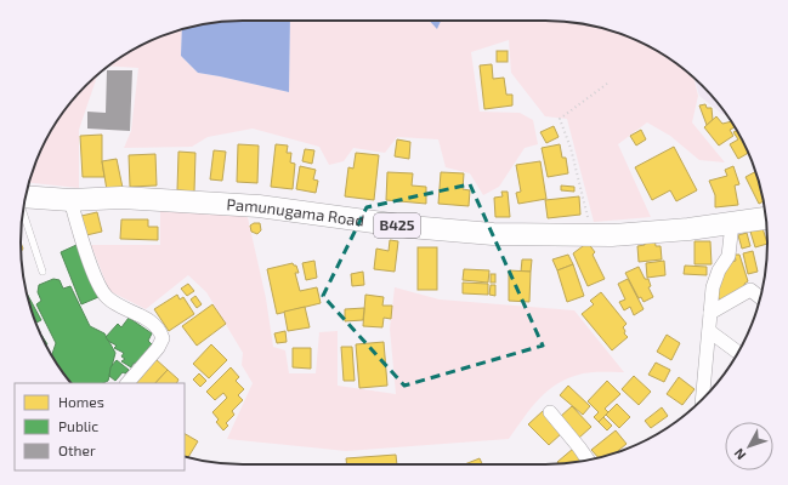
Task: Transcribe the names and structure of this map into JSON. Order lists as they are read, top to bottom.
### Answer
{
  "streets": {
    "main road": ["Pamunugama Road", "B425"]
  },
  "legend": ["Homes", "Public", "Other"],
  "north": "bottom left"
}
